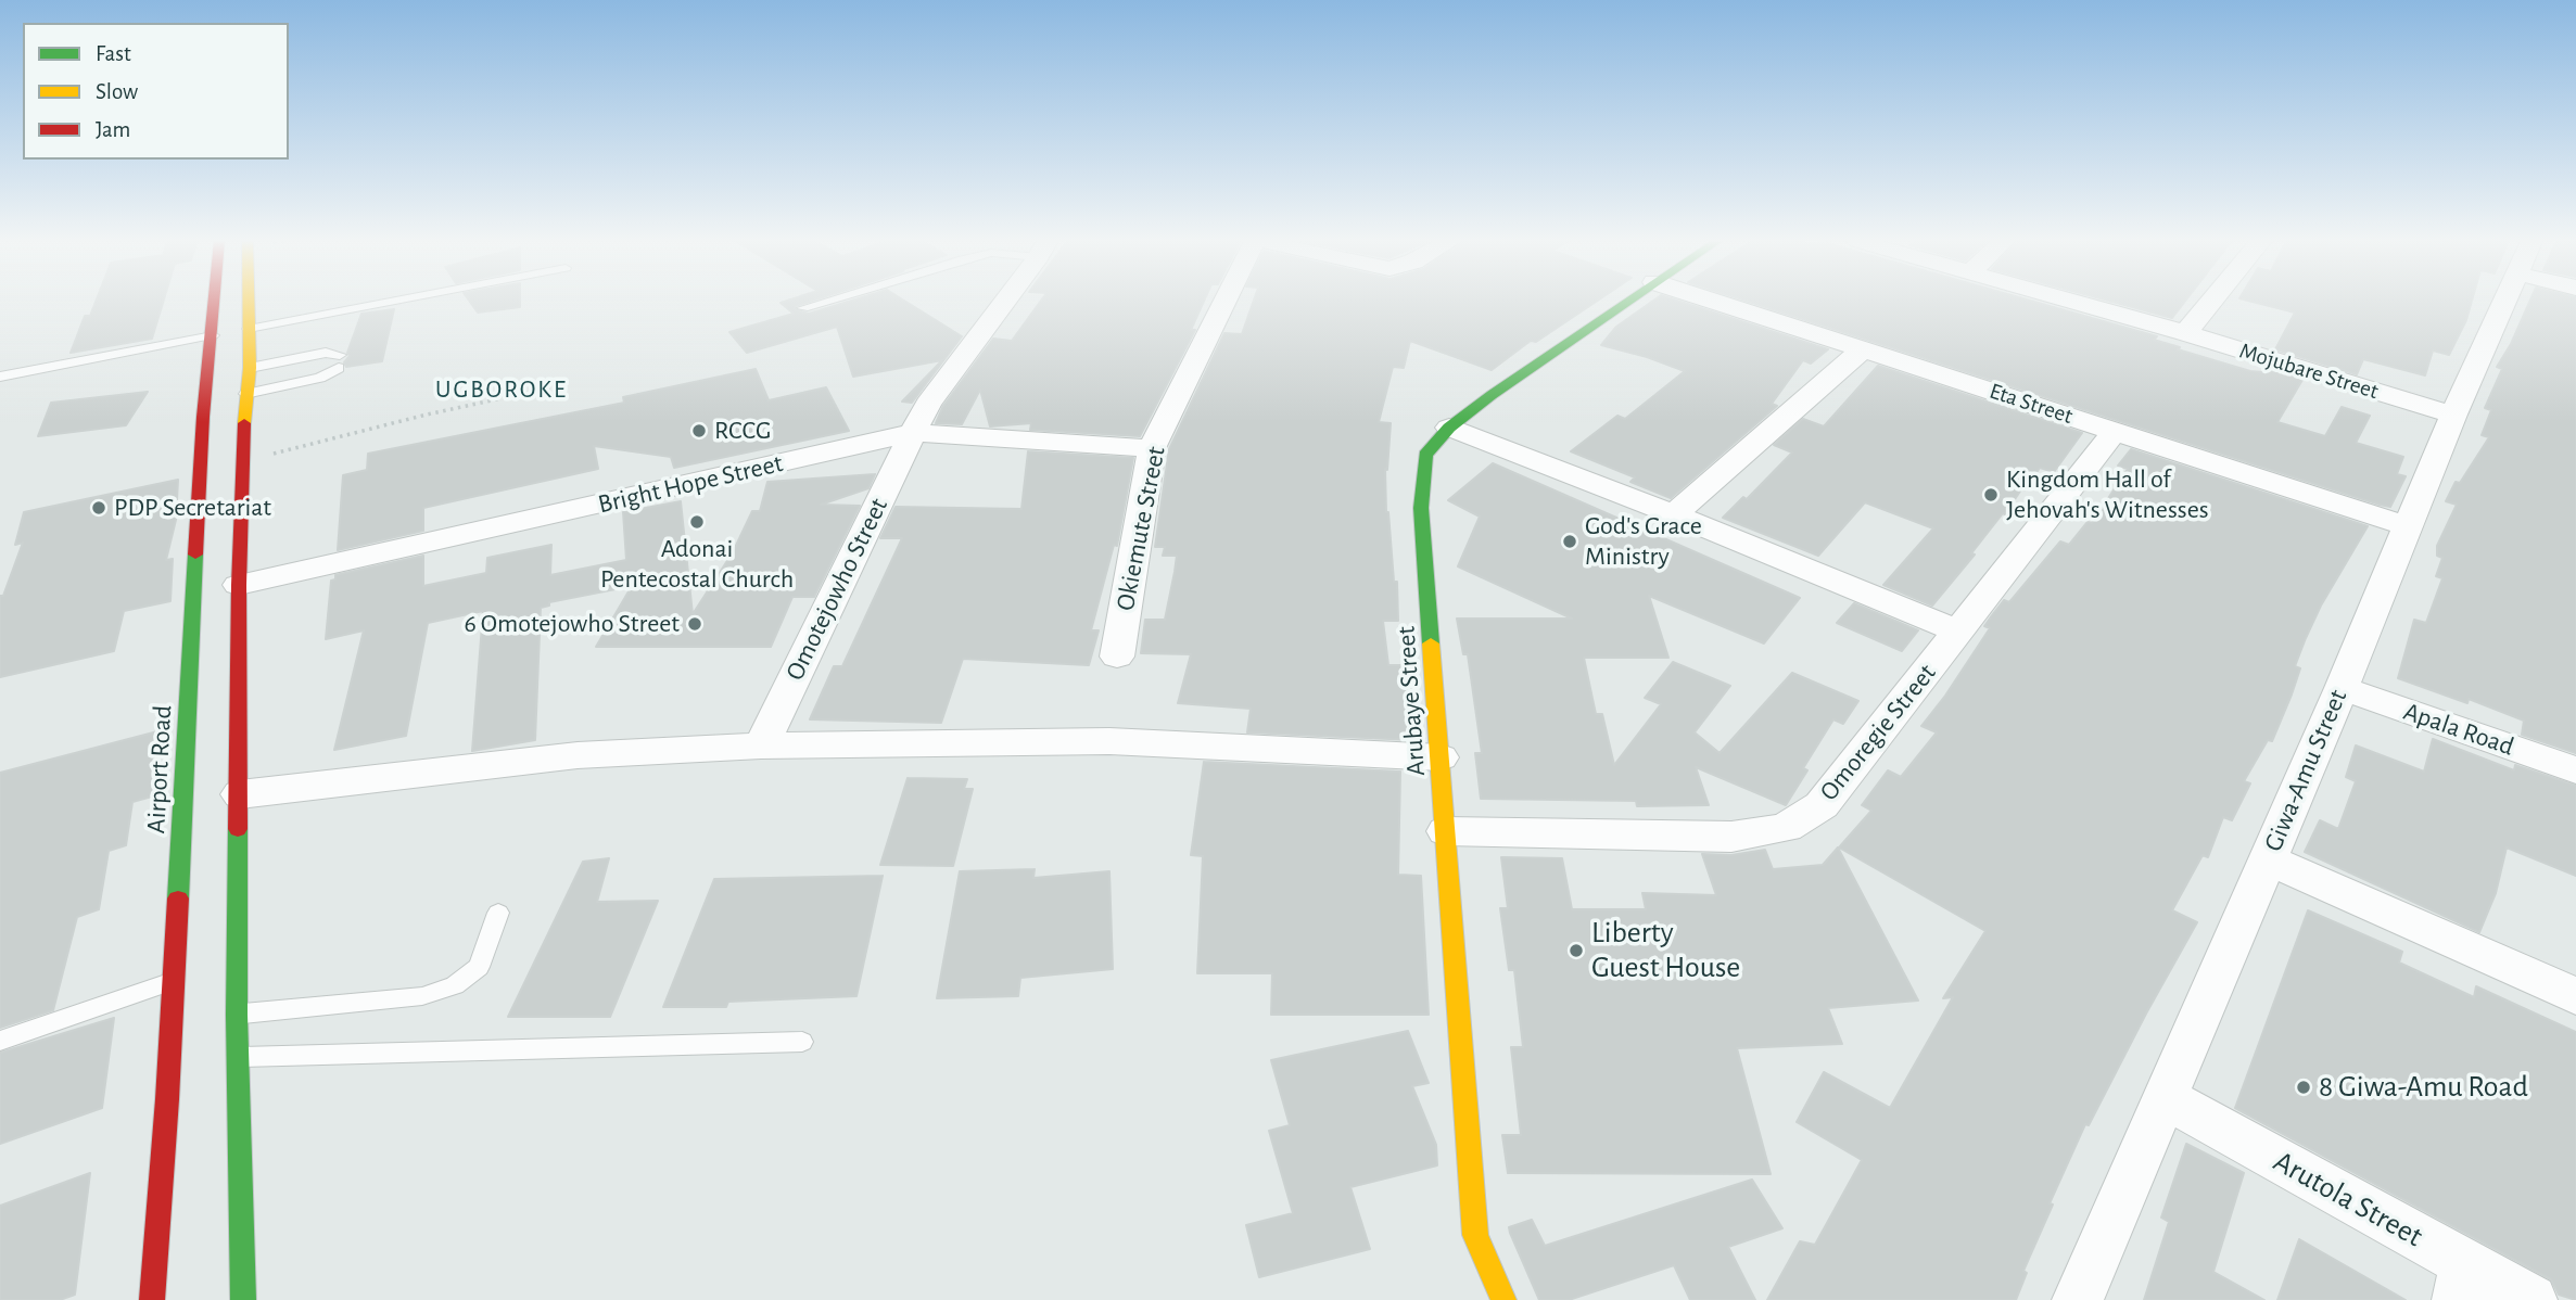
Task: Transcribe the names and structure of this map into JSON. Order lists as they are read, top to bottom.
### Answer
{
  "streets": {
    "main road": ["Arubaye Street", "Airport Road"],
    "street": [
      "Mojubare Street",
      "Eta Street",
      "Bright Hope Street",
      "Okiemute Street",
      "Omotejowho Street",
      "Apala Road",
      "Omoregie Street",
      "Giwa-Amu Street",
      "Arutola Street"
    ]
  },
  "crossings": [
    ["Mojubare Street", "Giwa-Amu Street"],
    ["Eta Street", "Omoregie Street"],
    ["Eta Street", "Giwa-Amu Street"],
    ["Bright Hope Street", "Okiemute Street"],
    ["Bright Hope Street", "Omotejowho Street"],
    ["Arubaye Street", "Omoregie Street"],
    ["Apala Road", "Giwa-Amu Street"],
    ["Giwa-Amu Street", "Arutola Street"]
  ],
  "districts": ["UGBOROKE"],
  "places": [
    "RCCG",
    "Kingdom Hall of Jehovah's Witnesses",
    "PDP Secretariat",
    "Adonai Pentecostal Church",
    "God's Grace Ministry",
    "6 Omotejowho Street",
    "Liberty Guest House",
    "8 Giwa-Amu Road"
  ],
  "legend": ["Fast", "Slow", "Jam"]
}
